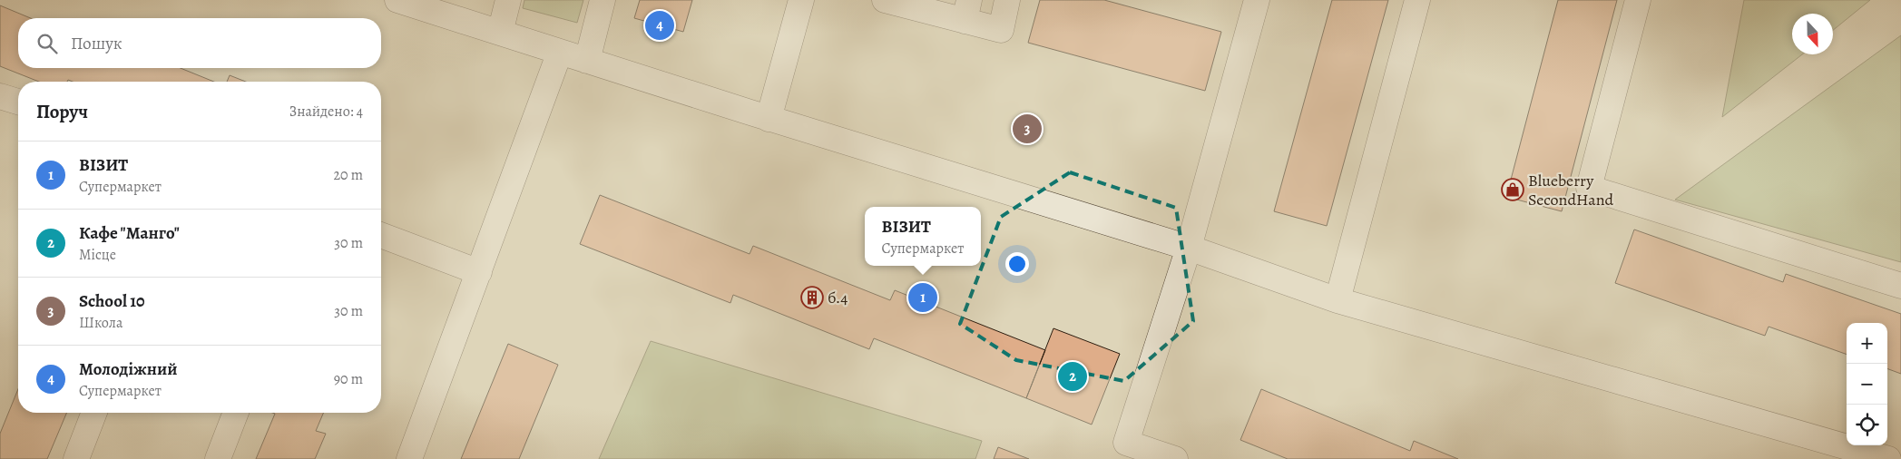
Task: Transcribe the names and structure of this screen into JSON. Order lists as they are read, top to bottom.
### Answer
{
  "places": {
    "shop": ["Blueberry SecondHand"],
    "building": ["б.4"]
  },
  "north": "bottom",
  "page": {
    "pins": [
      "4",
      "3",
      "1",
      "2"
    ],
    "search": "Пошук",
    "heading": ["Поруч", "Знайдено: 4"],
    "list": [
      {
        "mark": "1",
        "name": "ВІЗИТ",
        "note": "Супермаркет",
        "value": "20 m"
      },
      {
        "mark": "2",
        "name": "Кафе \"Манго\"",
        "note": "Місце",
        "value": "30 m"
      },
      {
        "mark": "3",
        "name": "School 10",
        "note": "Школа",
        "value": "30 m"
      },
      {
        "mark": "4",
        "name": "Молодіжний",
        "note": "Супермаркет",
        "value": "90 m"
      }
    ],
    "popup": ["ВІЗИТ", "Супермаркет"],
    "map_buttons": ["+", "−"]
  }
}
